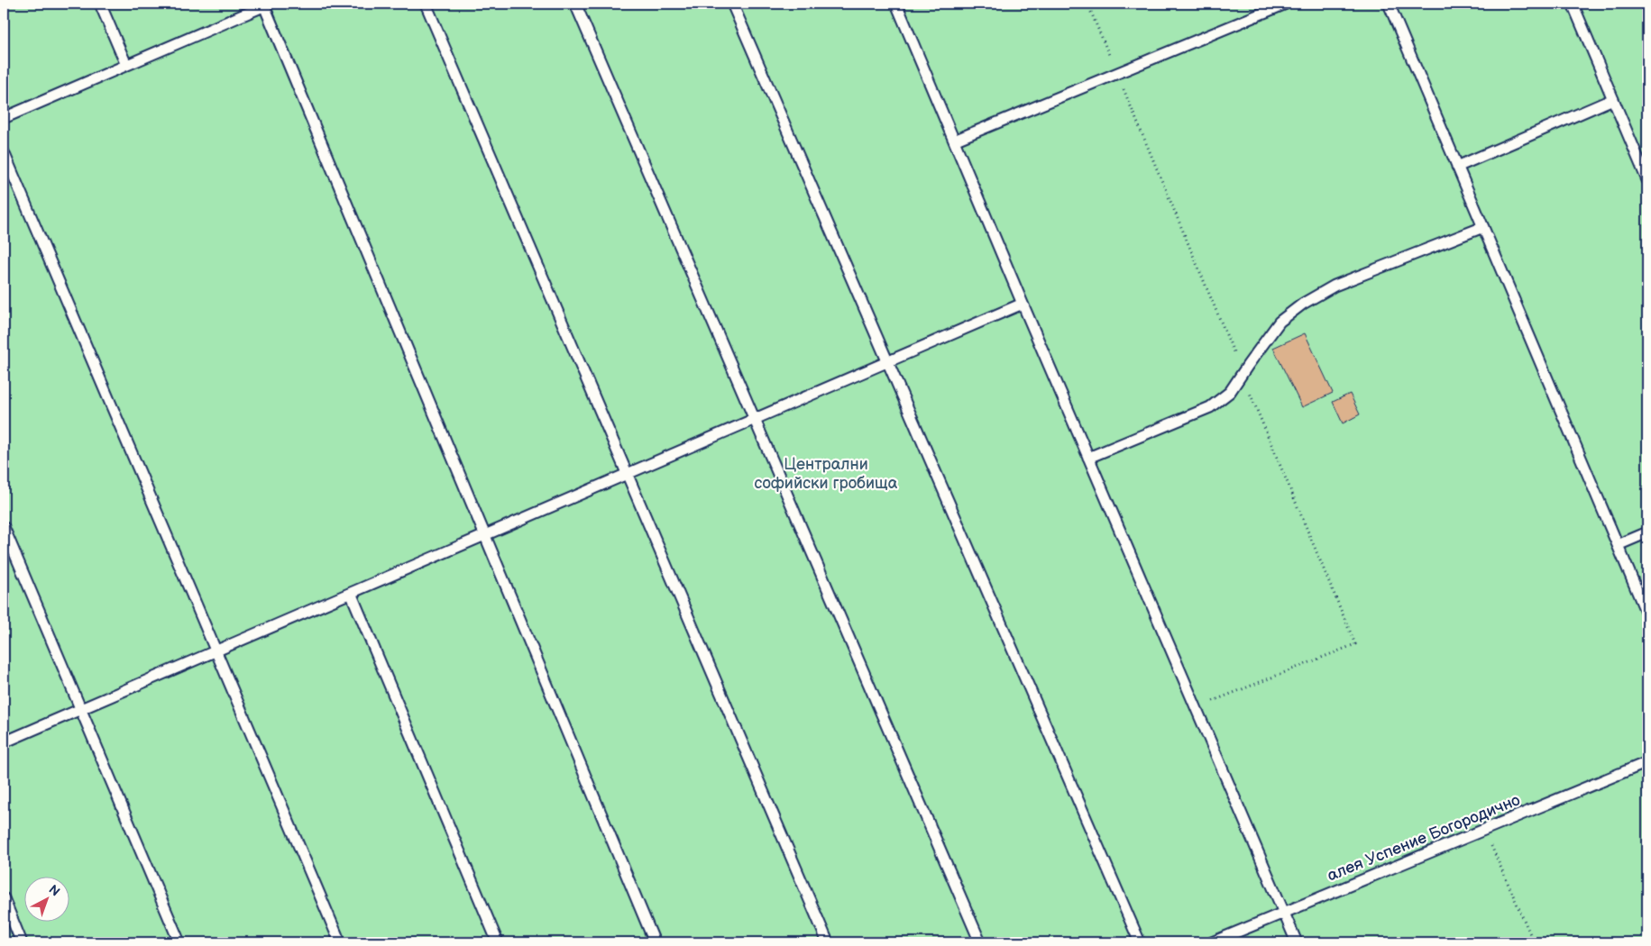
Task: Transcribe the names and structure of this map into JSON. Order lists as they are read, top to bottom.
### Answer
{
  "streets": {
    "lane": ["алея Успение Богородично"]
  },
  "parks": ["Централни софийски гробища"],
  "north": "top right"
}
